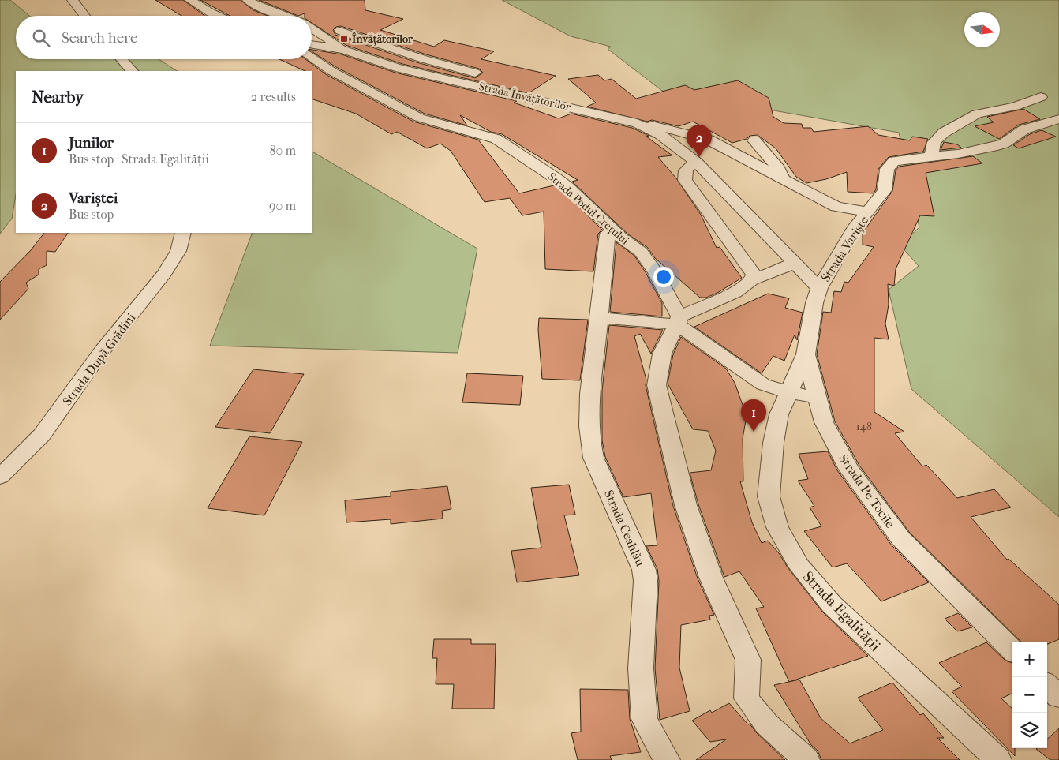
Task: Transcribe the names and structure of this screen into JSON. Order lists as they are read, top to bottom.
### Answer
{
  "streets": {
    "street": [
      "Strada Învățătorilor",
      "Strada Podul Crețului",
      "Strada Variște",
      "Strada După Grădini",
      "Strada Pe Tocile",
      "Strada Ceahlău",
      "Strada Egalității"
    ]
  },
  "crossings": [
    ["Strada Învățătorilor", "Strada Variște"],
    ["Strada Învățătorilor", "Strada Pe Tocile"],
    ["Strada Podul Crețului", "Strada Pe Tocile"],
    ["Strada Podul Crețului", "Strada Egalității"],
    ["Strada Variște", "Strada Pe Tocile"],
    ["Strada Pe Tocile", "Strada Egalității"]
  ],
  "places": {
    "transit": ["Învățătorilor"]
  },
  "house_numbers": ["148"],
  "north": "right",
  "page": {
    "search": "Search here",
    "heading": ["Nearby", "2 results"],
    "list": [
      {
        "mark": "1",
        "name": "Junilor",
        "note": "Bus stop · Strada Egalității",
        "value": "80 m"
      },
      {
        "mark": "2",
        "name": "Variștei",
        "note": "Bus stop",
        "value": "90 m"
      }
    ],
    "pins": ["2", "1"],
    "map_buttons": ["+", "−"]
  }
}
